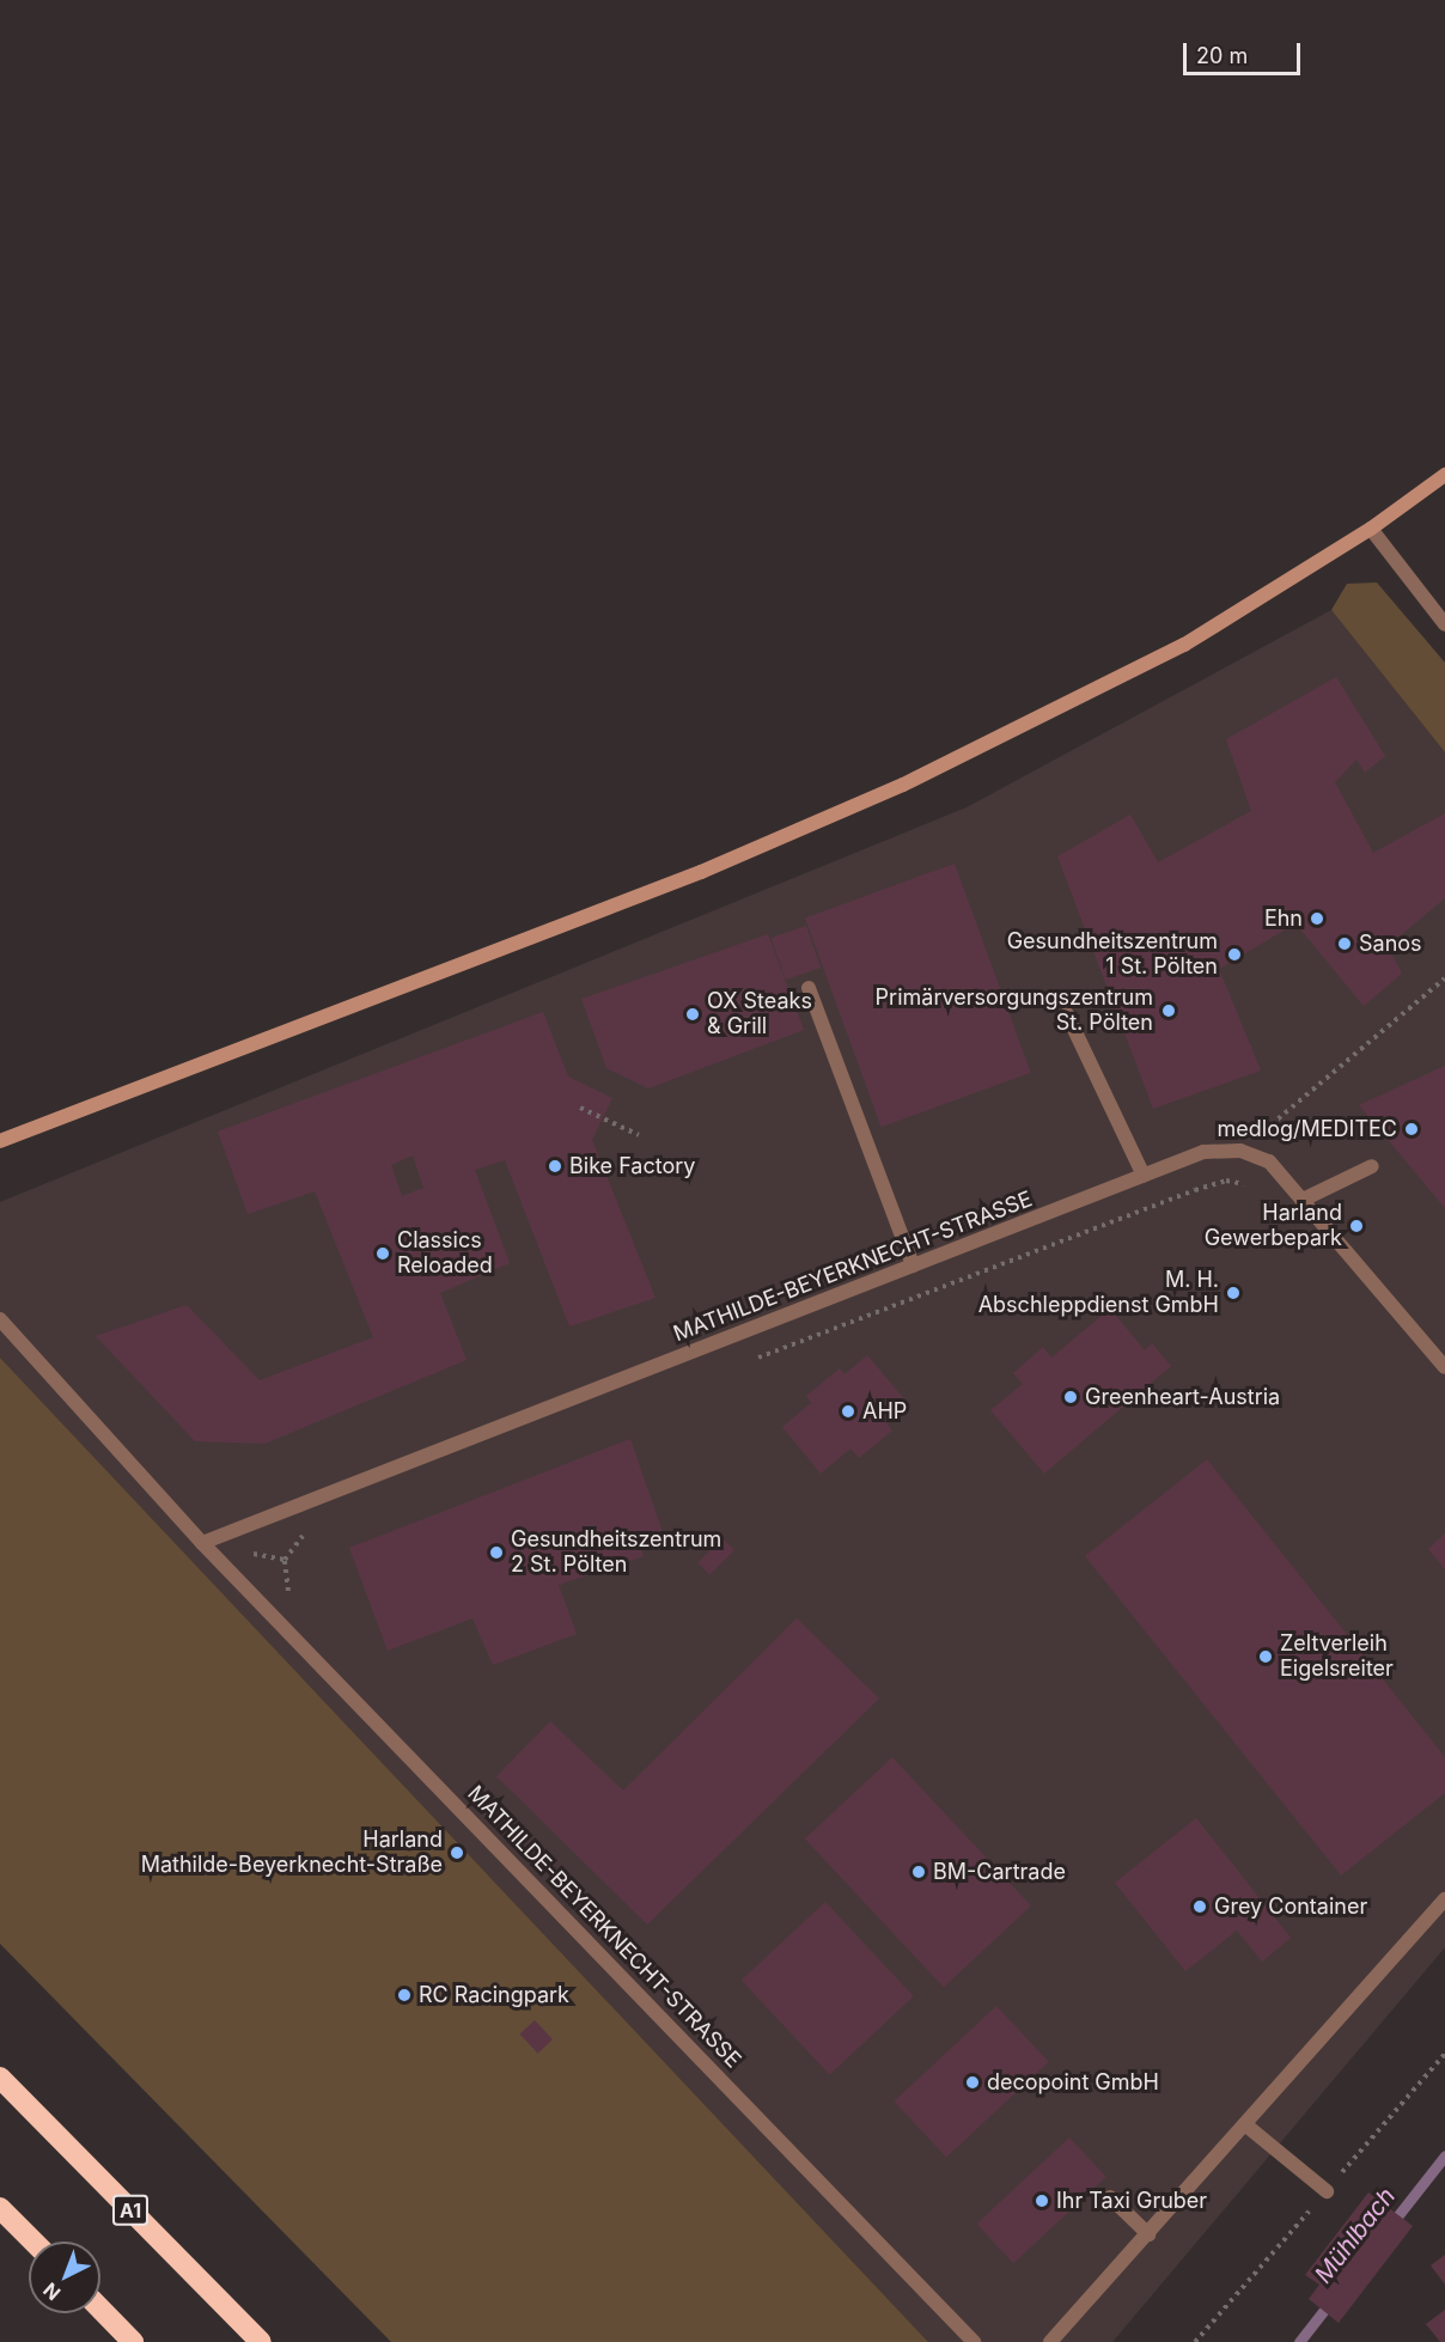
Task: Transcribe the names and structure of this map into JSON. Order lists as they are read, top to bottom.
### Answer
{
  "streets": {
    "highway": ["A1"],
    "street": ["MATHILDE-BEYERKNECHT-STRASSE"]
  },
  "water": ["Mühlbach"],
  "places": [
    "Ehn",
    "Sanos",
    "Gesundheitszentrum 1 St. Pölten",
    "Primärversorgungszentrum St. Pölten",
    "OX Steaks & Grill",
    "medlog/MEDITEC",
    "Bike Factory",
    "Harland Gewerbepark",
    "Classics Reloaded",
    "M. H. Abschleppdienst GmbH",
    "Greenheart-Austria",
    "AHP",
    "Gesundheitszentrum 2 St. Pölten",
    "Zeltverleih Eigelsreiter",
    "Harland Mathilde-Beyerknecht-Straße",
    "BM-Cartrade",
    "Grey Container",
    "RC Racingpark",
    "decopoint GmbH",
    "Ihr Taxi Gruber"
  ],
  "scale_bar": "20 m",
  "north": "bottom left"
}
